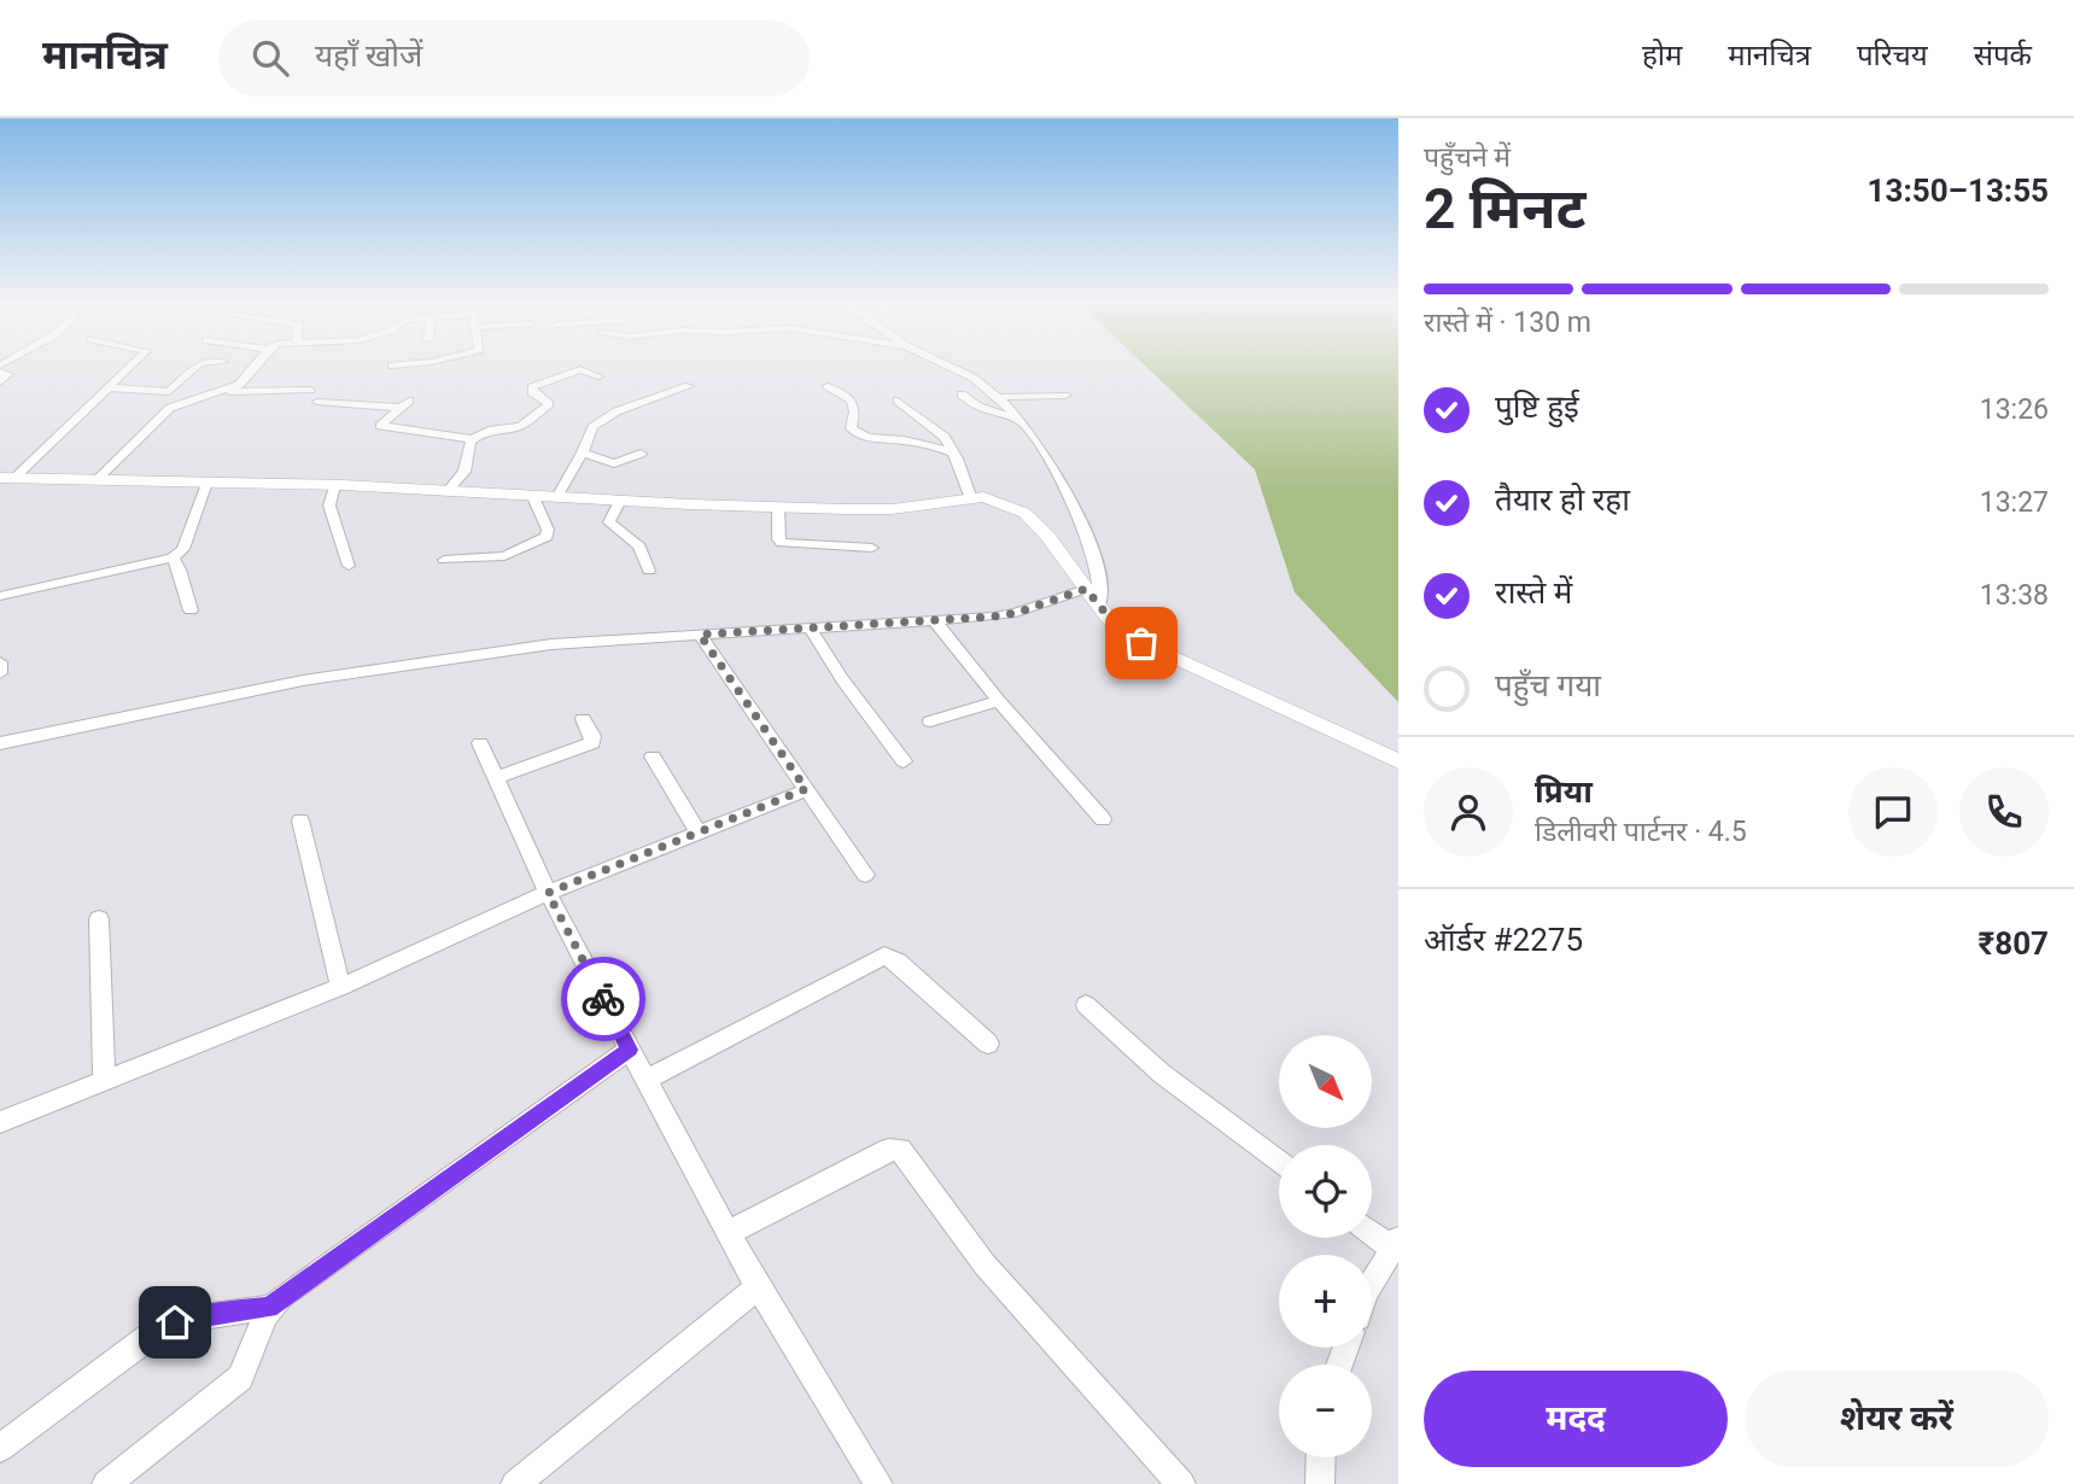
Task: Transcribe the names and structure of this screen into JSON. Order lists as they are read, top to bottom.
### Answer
{
  "north": "bottom right",
  "page": {
    "header": "मानचित्र",
    "search": "यहाँ खोजें",
    "nav": [
      "होम",
      "मानचित्र",
      "परिचय",
      "संपर्क"
    ],
    "heading": ["2 मिनट", "पहुँचने में", "13:50–13:55"],
    "panel": [
      "प्रिया",
      "डिलीवरी पार्टनर · 4.5",
      "ऑर्डर #2275",
      "₹807"
    ],
    "bar": "रास्ते में · 130 m",
    "list": [
      ["पुष्टि हुई", "13:26"],
      ["तैयार हो रहा", "13:27"],
      ["रास्ते में", "13:38"],
      "पहुँच गया"
    ],
    "map_buttons": ["+", "−"],
    "buttons": ["मदद", "शेयर करें"]
  }
}
